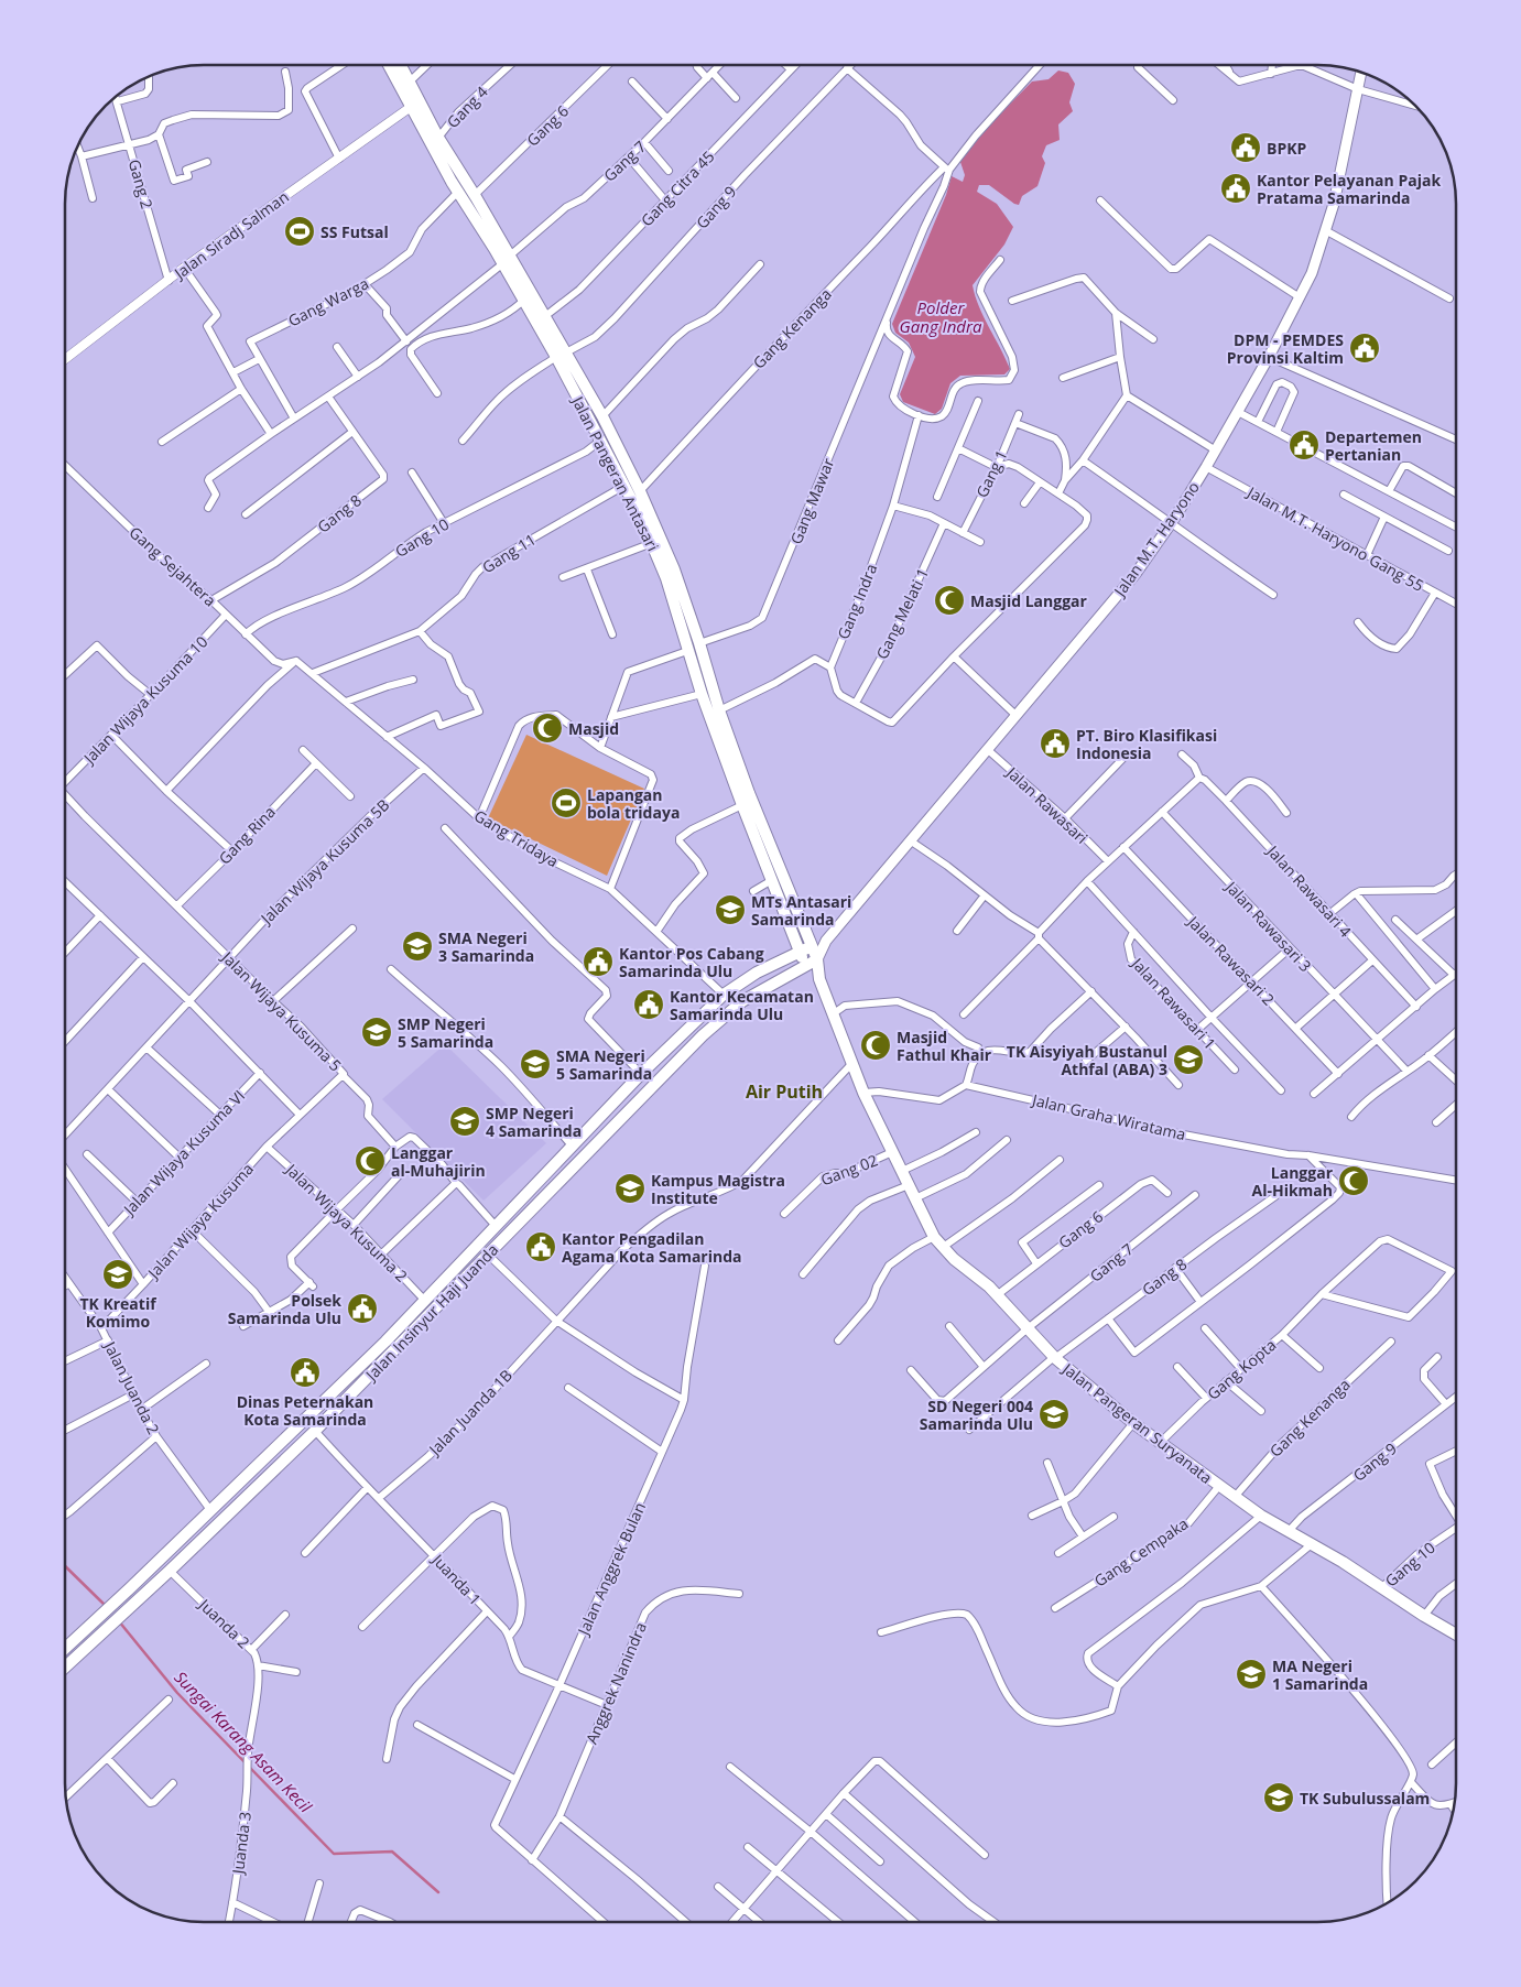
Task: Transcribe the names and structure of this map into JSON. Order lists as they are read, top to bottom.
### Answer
{
  "streets": {
    "main road": [
      "Jalan Pangeran Antasari",
      "Jalan M.T. Haryono",
      "Jalan Insinyur Haji Juanda",
      "Jalan Pangeran Suryanata"
    ],
    "street": [
      "Gang 4",
      "Gang 6",
      "Gang 7",
      "Gang 2",
      "Gang Citra 45",
      "Gang 9",
      "Jalan Siradj Salman",
      "Gang Warga",
      "Gang Kenanga",
      "Gang 1",
      "Gang Mawar",
      "Gang 8",
      "Gang 10",
      "Jalan M.T. Haryono Gang 55",
      "Gang 11",
      "Gang Sejahtera",
      "Gang Indra",
      "Gang Melati 1",
      "Jalan Wijaya Kusuma 10",
      "Jalan Rawasari",
      "Gang Rina",
      "Gang Tridaya",
      "Jalan Wijaya Kusuma 5B",
      "Jalan Rawasari 4",
      "Jalan Rawasari 3",
      "Jalan Rawasari 2",
      "Jalan Rawasari 1",
      "Jalan Wijaya Kusuma 5",
      "Jalan Graha Wiratama",
      "Jalan Wijaya Kusuma VI",
      "Gang 02",
      "Jalan Wijaya Kusuma",
      "Jalan Wijaya Kusuma 2",
      "Gang Kopta",
      "Jalan Juanda 2",
      "Jalan Juanda 1B",
      "Gang Cempaka",
      "Jalan Anggrek Bulan",
      "Juanda 1",
      "Juanda 2",
      "Anggrek Nanindra",
      "Juanda 3"
    ]
  },
  "crossings": [
    ["Gang 4", "Jalan Pangeran Antasari"],
    ["Gang 6", "Jalan Pangeran Antasari"],
    ["Gang 6", "Jalan Pangeran Suryanata"],
    ["Gang 7", "Jalan Pangeran Antasari"],
    ["Gang 7", "Jalan Pangeran Suryanata"],
    ["Gang 2", "Jalan Siradj Salman"],
    ["Gang Citra 45", "Jalan Pangeran Antasari"],
    ["Gang 9", "Jalan Pangeran Antasari"],
    ["Gang 9", "Jalan Pangeran Suryanata"],
    ["Jalan Siradj Salman", "Jalan Pangeran Antasari"],
    ["Gang Warga", "Jalan Pangeran Antasari"],
    ["Gang Kenanga", "Jalan Pangeran Antasari"],
    ["Gang Kenanga", "Gang Mawar"],
    ["Gang Kenanga", "Jalan Pangeran Suryanata"],
    ["Jalan Pangeran Antasari", "Gang Mawar"],
    ["Jalan Pangeran Antasari", "Gang 10"],
    ["Jalan Pangeran Antasari", "Jalan M.T. Haryono"],
    ["Jalan Pangeran Antasari", "Gang 11"],
    ["Jalan Pangeran Antasari", "Jalan Insinyur Haji Juanda"],
    ["Jalan Pangeran Antasari", "Jalan Pangeran Suryanata"],
    ["Gang 8", "Gang Sejahtera"],
    ["Gang 8", "Jalan Pangeran Suryanata"],
    ["Gang 10", "Gang Sejahtera"],
    ["Gang 10", "Jalan Pangeran Suryanata"],
    ["Jalan M.T. Haryono", "Jalan M.T. Haryono Gang 55"],
    ["Jalan M.T. Haryono", "Jalan Rawasari"],
    ["Jalan M.T. Haryono", "Jalan Insinyur Haji Juanda"],
    ["Jalan M.T. Haryono", "Jalan Pangeran Suryanata"],
    ["Gang 11", "Gang Tridaya"],
    ["Gang Sejahtera", "Jalan Wijaya Kusuma 10"],
    ["Gang Sejahtera", "Gang Tridaya"],
    ["Gang Rina", "Jalan Wijaya Kusuma 5"],
    ["Gang Tridaya", "Jalan Wijaya Kusuma 5B"],
    ["Gang Tridaya", "Jalan Insinyur Haji Juanda"],
    ["Jalan Wijaya Kusuma 5B", "Jalan Wijaya Kusuma 5"],
    ["Jalan Wijaya Kusuma 5", "Jalan Wijaya Kusuma"],
    ["Gang 02", "Jalan Pangeran Suryanata"],
    ["Jalan Wijaya Kusuma", "Jalan Wijaya Kusuma 2"],
    ["Jalan Wijaya Kusuma", "Jalan Juanda 2"],
    ["Jalan Wijaya Kusuma 2", "Jalan Insinyur Haji Juanda"],
    ["Jalan Insinyur Haji Juanda", "Jalan Juanda 2"],
    ["Jalan Insinyur Haji Juanda", "Jalan Pangeran Suryanata"],
    ["Jalan Insinyur Haji Juanda", "Juanda 1"],
    ["Jalan Insinyur Haji Juanda", "Juanda 2"],
    ["Gang Kopta", "Jalan Pangeran Suryanata"],
    ["Jalan Juanda 1B", "Jalan Pangeran Suryanata"],
    ["Jalan Juanda 1B", "Juanda 1"],
    ["Jalan Pangeran Suryanata", "Gang Cempaka"],
    ["Jalan Anggrek Bulan", "Juanda 1"],
    ["Jalan Anggrek Bulan", "Anggrek Nanindra"],
    ["Juanda 1", "Anggrek Nanindra"],
    ["Juanda 2", "Juanda 3"]
  ],
  "districts": ["Air Putih"],
  "water": ["Polder Gang Indra", "Sungai Karang Asam Kecil"],
  "places": {
    "public building": [
      "BPKP",
      "Kantor Pelayanan Pajak Pratama Samarinda",
      "DPM - PEMDES Provinsi Kaltim",
      "Departemen Pertanian",
      "PT. Biro Klasifikasi Indonesia",
      "Kantor Pos Cabang Samarinda Ulu",
      "Kantor Kecamatan Samarinda Ulu",
      "Kantor Pengadilan Agama Kota Samarinda",
      "Polsek Samarinda Ulu",
      "Dinas Peternakan Kota Samarinda"
    ],
    "sports": ["SS Futsal", "Lapangan bola tridaya"],
    "mosque": [
      "Masjid Langgar",
      "Masjid",
      "Masjid Fathul Khair",
      "Langgar al-Muhajirin",
      "Langgar Al-Hikmah"
    ],
    "school or university": [
      "MTs Antasari Samarinda",
      "SMA Negeri 3 Samarinda",
      "SMP Negeri 5 Samarinda",
      "TK Aisyiyah Bustanul Athfal (ABA) 3",
      "SMA Negeri 5 Samarinda",
      "SMP Negeri 4 Samarinda",
      "Kampus Magistra Institute",
      "TK Kreatif Komimo",
      "SD Negeri 004 Samarinda Ulu",
      "MA Negeri 1 Samarinda",
      "TK Subulussalam"
    ]
  }
}
